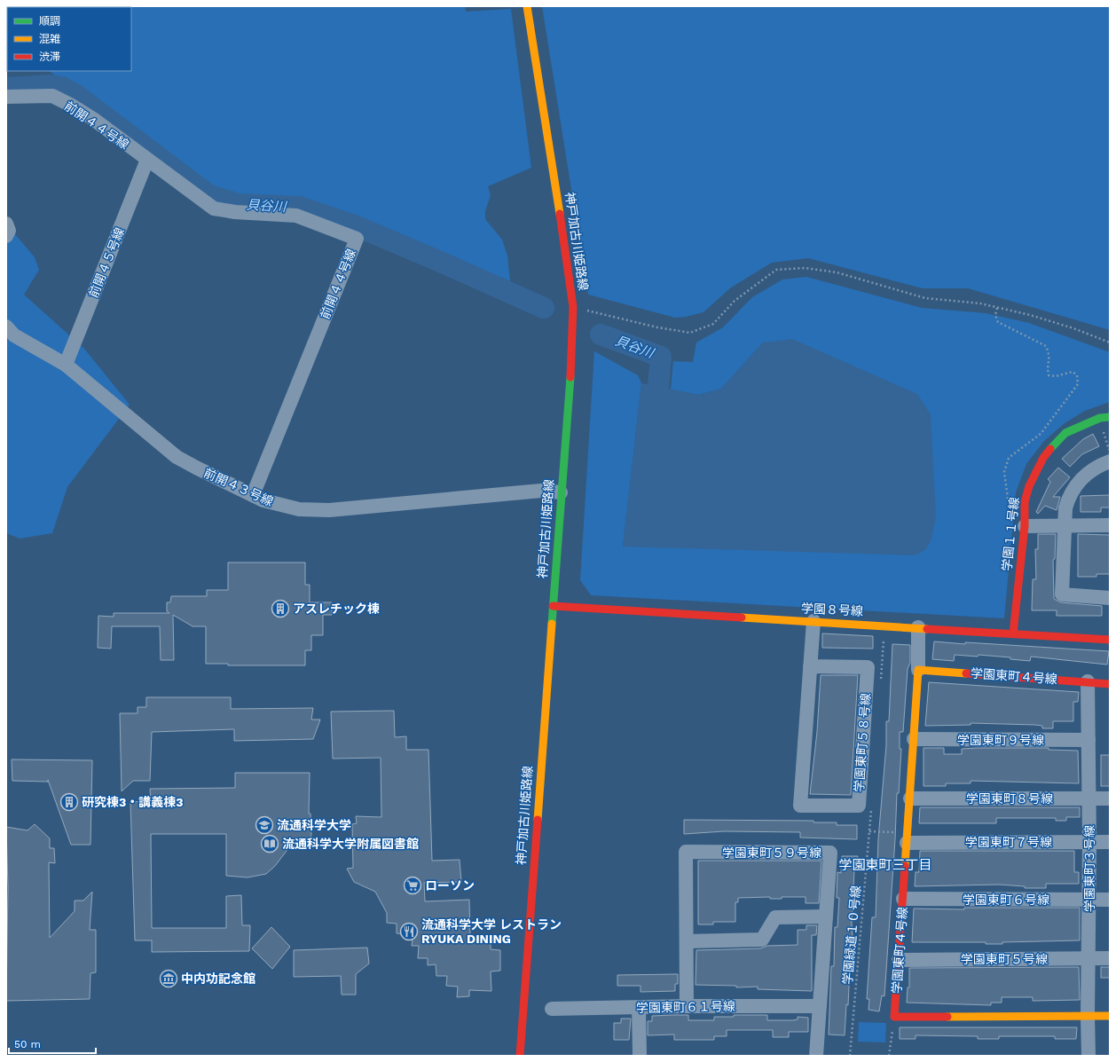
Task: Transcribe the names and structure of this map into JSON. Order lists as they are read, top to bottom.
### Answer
{
  "streets": {
    "street": [
      "前開４４号線",
      "神戸加古川姫路線",
      "前開４５号線",
      "前開４３号線",
      "学園１１号線",
      "学園８号線",
      "学園東町４号線",
      "学園東町９号線",
      "学園東町５８号線",
      "学園東町８号線",
      "学園東町７号線",
      "学園東町５９号線",
      "学園東町３号線",
      "学園東町６号線",
      "学園東町５号線",
      "学園東町６１号線"
    ],
    "path": ["学園緑道１０号線"]
  },
  "crossings": [
    ["前開４４号線", "前開４５号線"],
    ["前開４４号線", "前開４３号線"],
    ["神戸加古川姫路線", "前開４３号線"],
    ["神戸加古川姫路線", "学園８号線"],
    ["前開４５号線", "前開４３号線"],
    ["学園１１号線", "学園８号線"],
    ["学園８号線", "学園東町４号線"],
    ["学園８号線", "学園東町５８号線"],
    ["学園東町４号線", "学園東町９号線"],
    ["学園東町４号線", "学園東町８号線"],
    ["学園東町４号線", "学園東町７号線"],
    ["学園東町４号線", "学園東町３号線"],
    ["学園東町４号線", "学園東町６号線"],
    ["学園東町４号線", "学園東町５号線"],
    ["学園東町９号線", "学園東町３号線"],
    ["学園東町８号線", "学園東町３号線"],
    ["学園東町７号線", "学園東町３号線"],
    ["学園東町５９号線", "学園東町６１号線"],
    ["学園東町３号線", "学園東町６号線"],
    ["学園東町３号線", "学園東町５号線"]
  ],
  "districts": ["学園東町三丁目"],
  "water": ["貝谷川"],
  "places": {
    "building": ["アスレチック棟", "研究棟3・講義棟3"],
    "school or university": ["流通科学大学"],
    "library": ["流通科学大学附属図書館"],
    "supermarket": ["ローソン"],
    "restaurant": ["流通科学大学 レストラン RYUKA DINING"],
    "museum": ["中内功記念館"]
  },
  "legend": ["順調", "混雑", "渋滞"],
  "scale_bar": "50 m"
}
